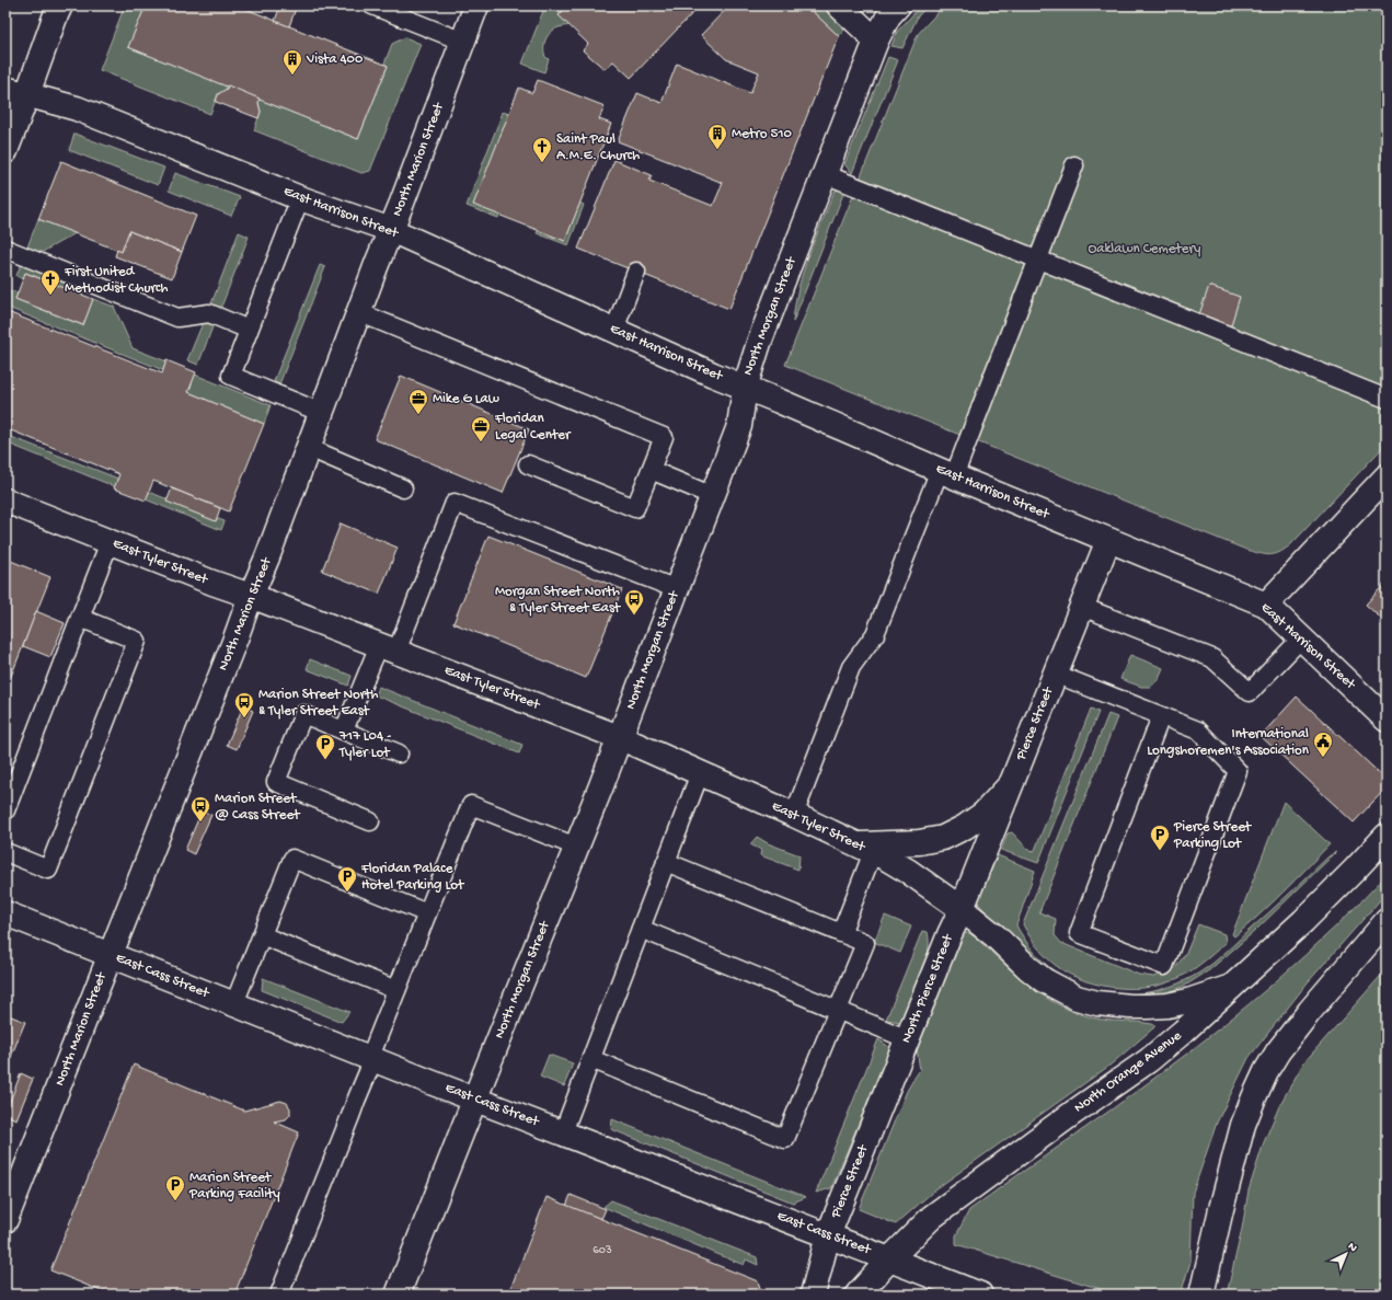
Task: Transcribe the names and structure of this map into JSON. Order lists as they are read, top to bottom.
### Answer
{
  "streets": {
    "street": [
      "North Marion Street",
      "East Harrison Street",
      "North Morgan Street",
      "East Tyler Street",
      "Pierce Street",
      "East Cass Street",
      "North Pierce Street",
      "North Orange Avenue"
    ]
  },
  "crossings": [
    ["North Marion Street", "East Harrison Street"],
    ["North Marion Street", "East Tyler Street"],
    ["North Marion Street", "East Cass Street"],
    ["East Harrison Street", "North Morgan Street"],
    ["East Harrison Street", "Pierce Street"],
    ["North Morgan Street", "East Tyler Street"],
    ["North Morgan Street", "East Cass Street"],
    ["East Tyler Street", "Pierce Street"],
    ["East Tyler Street", "North Pierce Street"],
    ["East Tyler Street", "North Orange Avenue"],
    ["Pierce Street", "East Cass Street"],
    ["Pierce Street", "North Pierce Street"],
    ["East Cass Street", "North Orange Avenue"]
  ],
  "parks": ["Oaklawn Cemetery"],
  "places": {
    "building": ["Vista 400", "Metro 510"],
    "church": ["Saint Paul A.M.E. Church", "First United Methodist Church"],
    "office": ["Mike G Law", "Floridan Legal Center"],
    "bus stop": ["Morgan Street North & Tyler Street East", "Marion Street North & Tyler Street East", "Marion Street @ Cass Street"],
    "public building": ["International Longshoremen's Association"],
    "parking": [
      "717 L04 - Tyler Lot",
      "Pierce Street Parking Lot",
      "Floridan Palace Hotel Parking Lot",
      "Marion Street Parking Facility"
    ]
  },
  "house_numbers": ["603"],
  "north": "top right"
}
